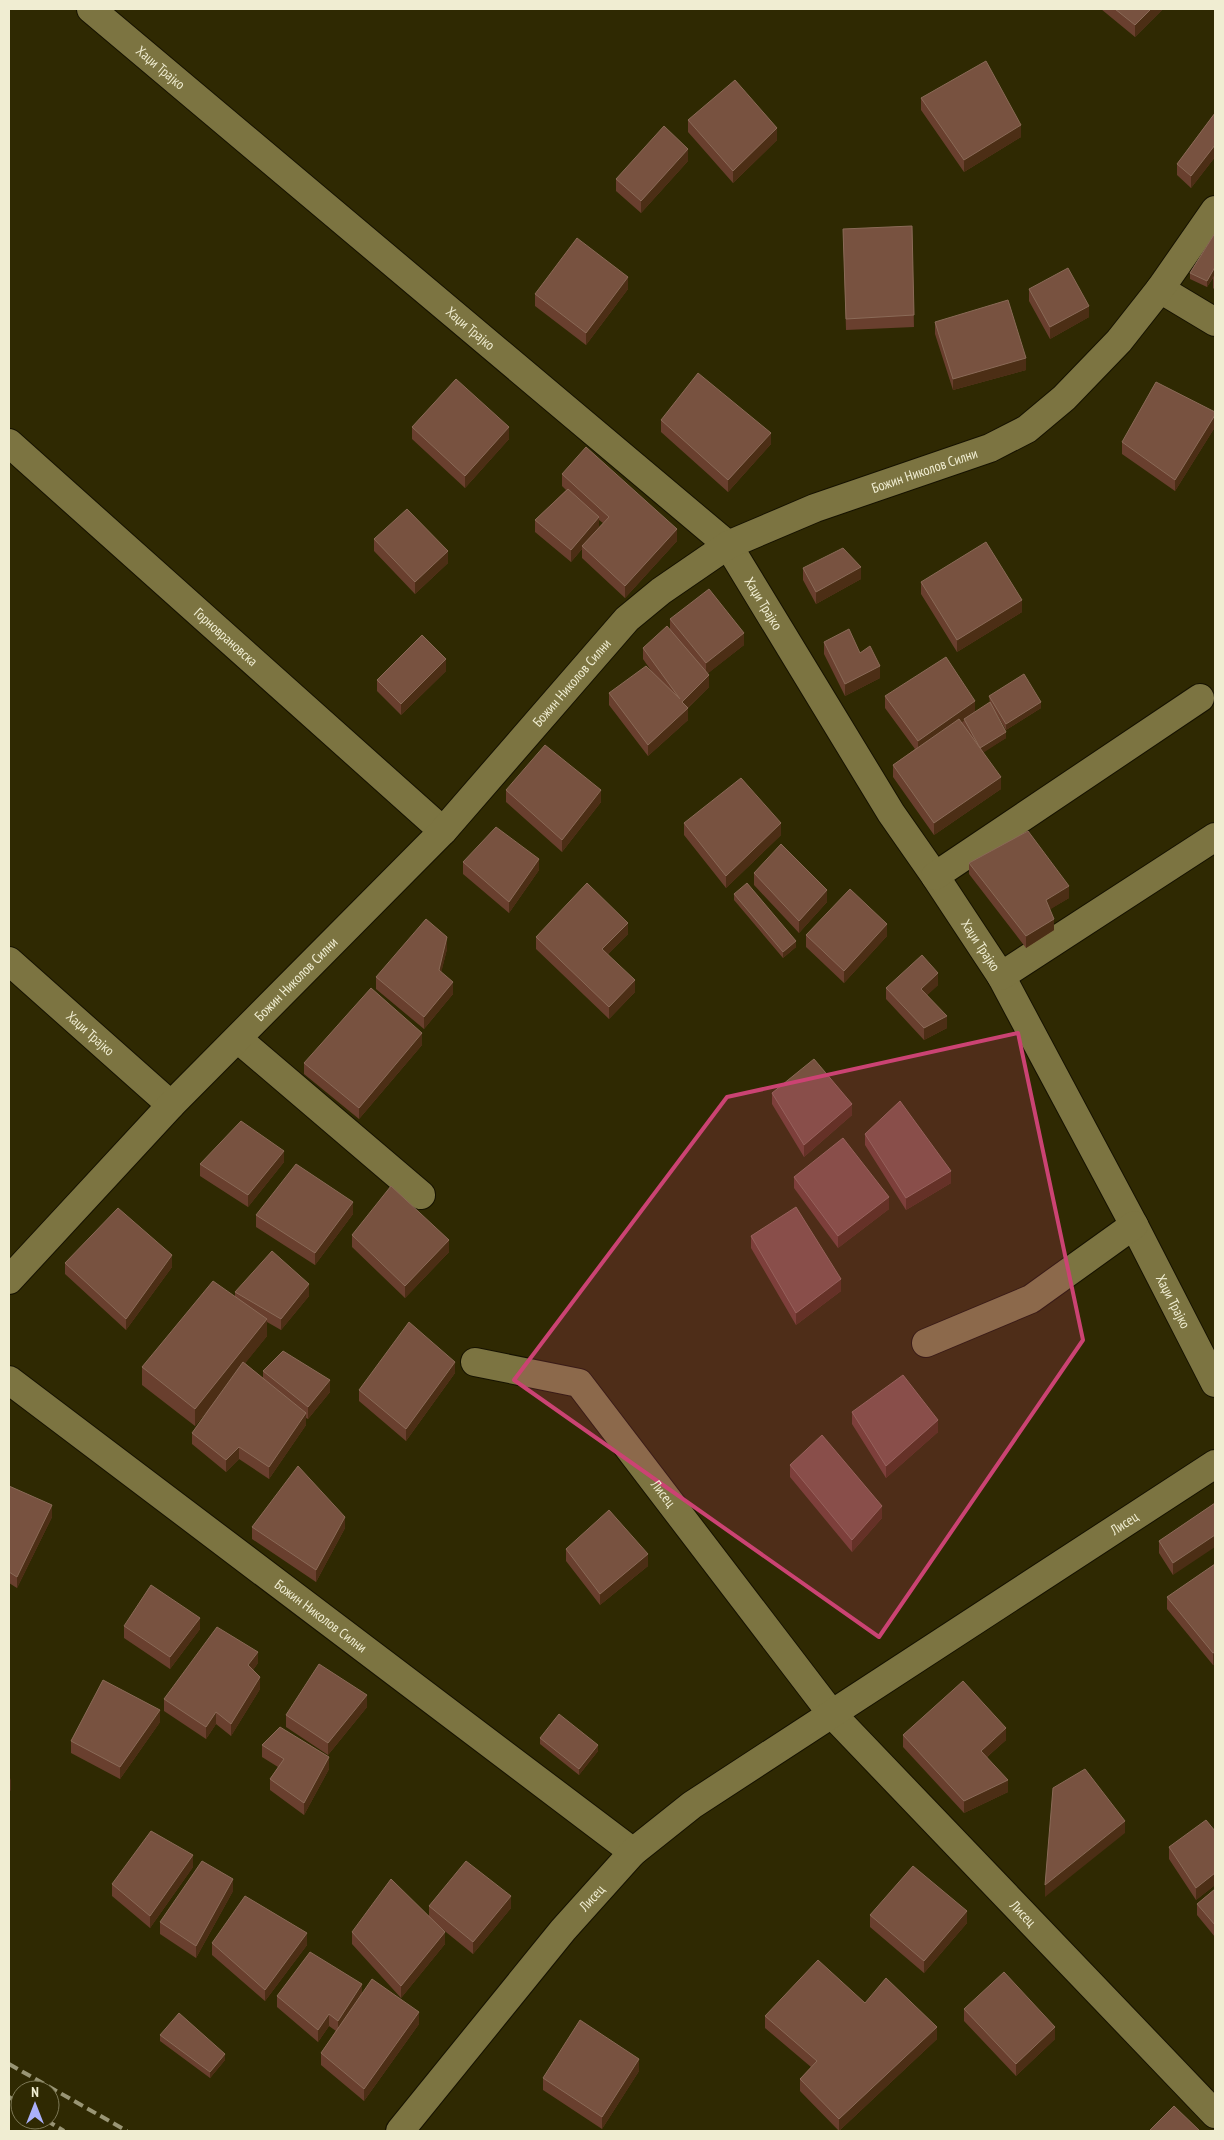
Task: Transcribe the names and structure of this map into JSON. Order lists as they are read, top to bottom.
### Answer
{
  "streets": {
    "street": [
      "Хаџи Трајко",
      "Божин Николов Силни",
      "Горноврановска",
      "Лисец"
    ]
  },
  "crossings": [
    ["Хаџи Трајко", "Божин Николов Силни"],
    ["Божин Николов Силни", "Горноврановска"],
    ["Божин Николов Силни", "Лисец"]
  ],
  "north": "top"
}
